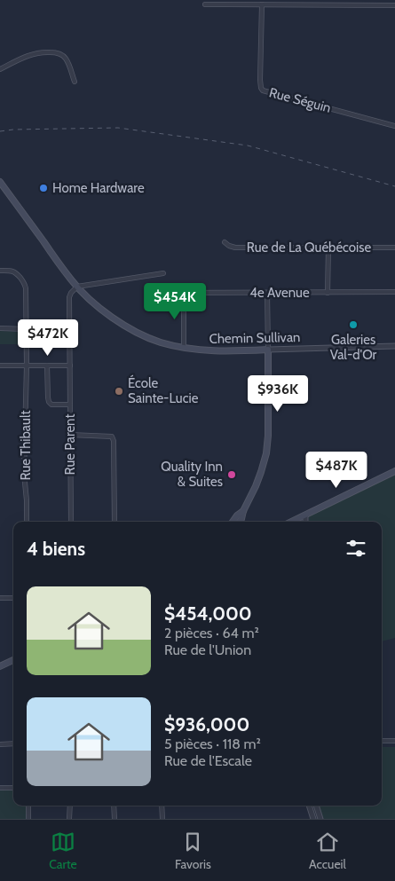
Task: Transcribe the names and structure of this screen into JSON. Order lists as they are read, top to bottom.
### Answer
{
  "streets": {
    "main road": ["Chemin Sullivan"],
    "street": [
      "Rue Séguin",
      "Rue de La Québécoise",
      "4e Avenue",
      "Rue Parent",
      "Rue Thibault"
    ]
  },
  "crossings": [
    ["Chemin Sullivan", "Rue Parent"]
  ],
  "places": [
    "Home Hardware",
    "Galeries Val-d'Or",
    "École Sainte-Lucie",
    "Quality Inn & Suites"
  ],
  "page": {
    "price": [
      "$454K",
      "$472K",
      "$936K",
      "$487K"
    ],
    "heading": "4 biens",
    "list": [
      {
        "name": "$454,000",
        "note": "2 pièces · 64 m² · Rue de l'Union"
      },
      {
        "name": "$936,000",
        "note": "5 pièces · 118 m² · Rue de l'Escale"
      }
    ],
    "tabs": ["Carte", "Favoris", "Accueil"]
  }
}
